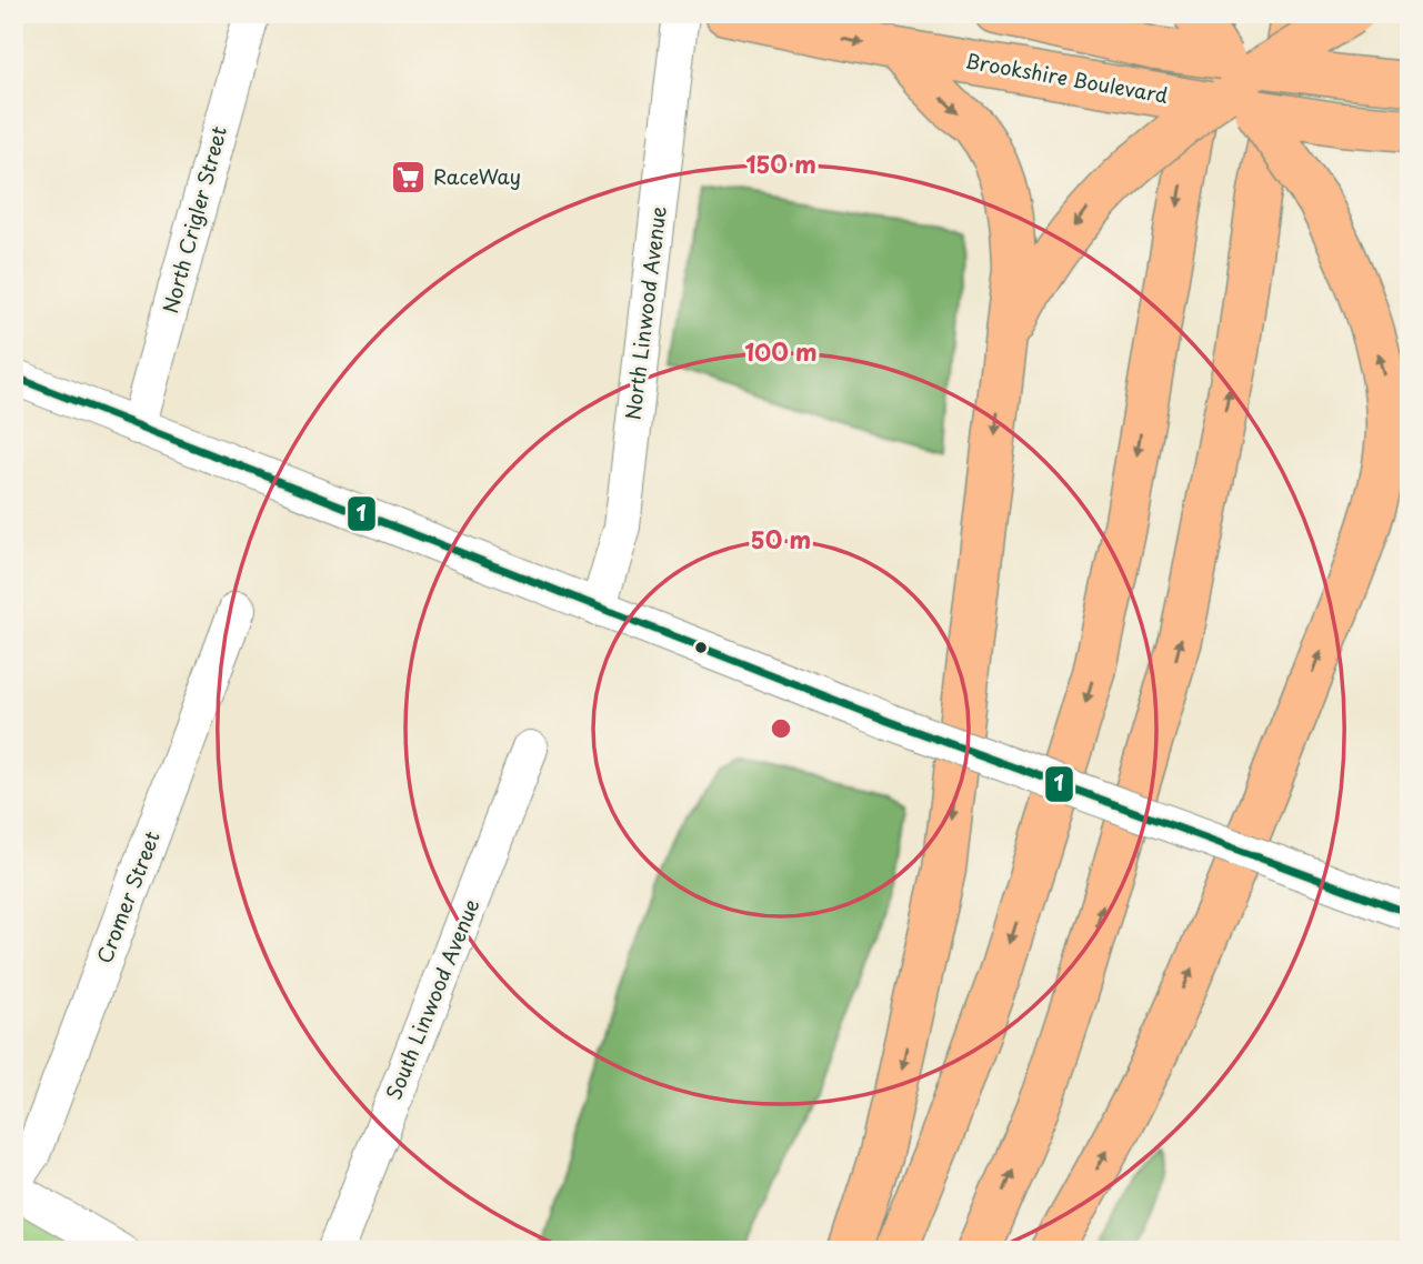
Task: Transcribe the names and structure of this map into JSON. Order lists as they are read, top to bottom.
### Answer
{
  "streets": {
    "highway": ["Brookshire Boulevard"],
    "street": [
      "North Crigler Street",
      "North Linwood Avenue",
      "Cromer Street",
      "South Linwood Avenue"
    ]
  },
  "places": {
    "supermarket": ["RaceWay"]
  },
  "lines": ["transit line 1"],
  "rings": ["150 m", "100 m", "50 m"]
}
